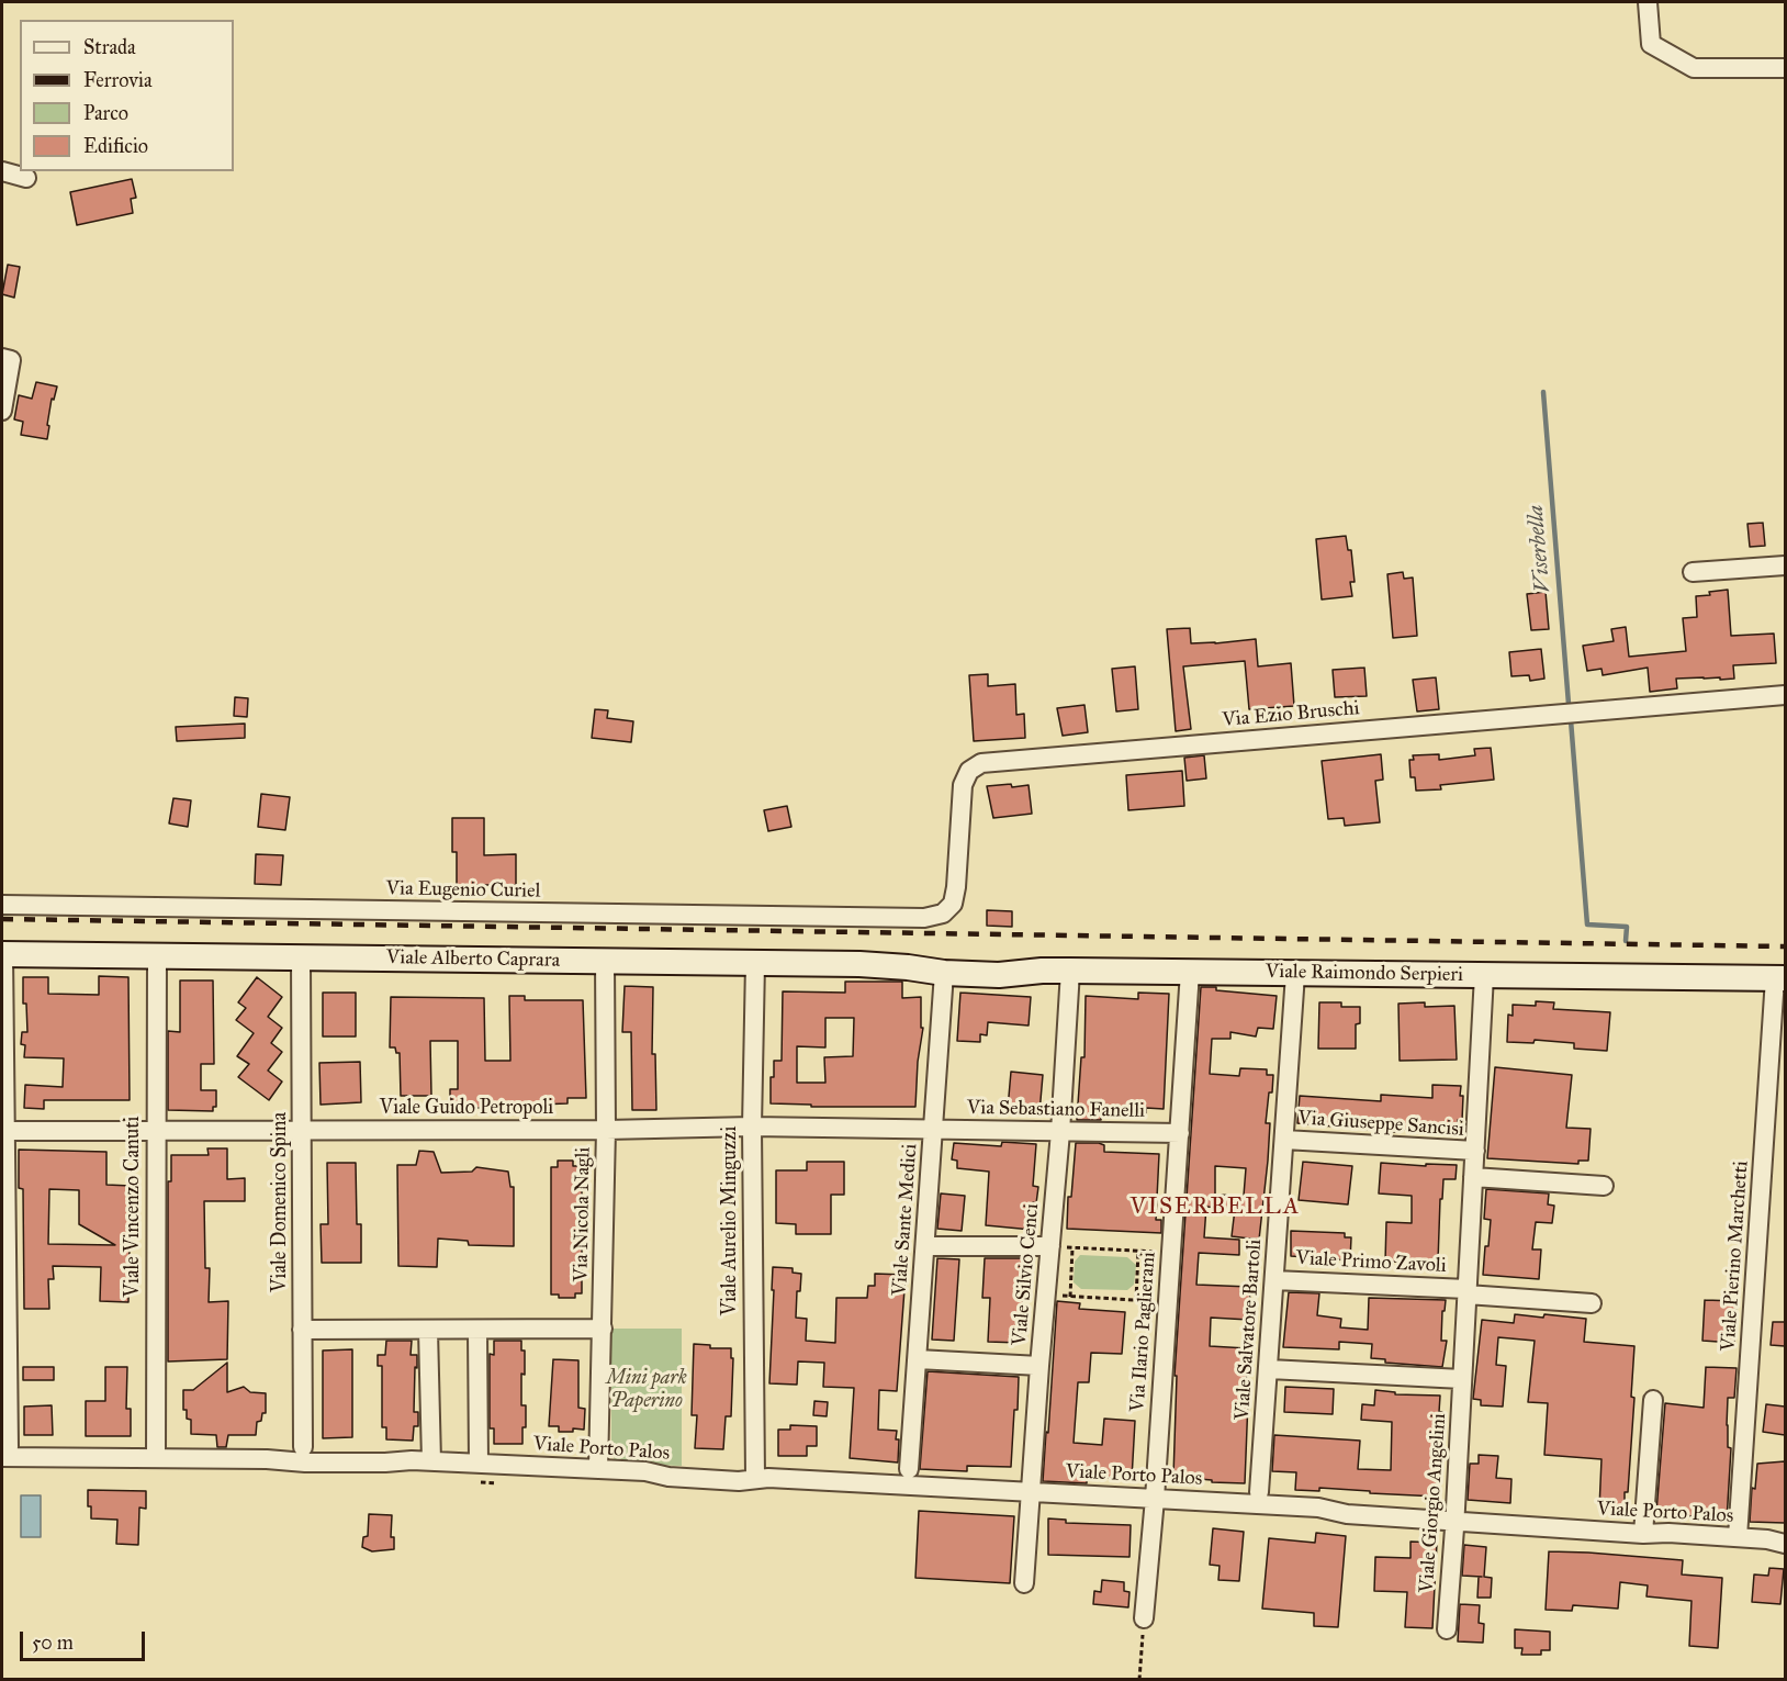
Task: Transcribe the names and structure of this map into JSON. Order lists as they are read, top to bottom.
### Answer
{
  "streets": {
    "street": [
      "Via Ezio Bruschi",
      "Via Eugenio Curiel",
      "Viale Alberto Caprara",
      "Viale Raimondo Serpieri",
      "Viale Guido Petropoli",
      "Via Sebastiano Fanelli",
      "Via Giuseppe Sancisi",
      "Viale Domenico Spina",
      "Viale Vincenzo Canuti",
      "Via Nicola Nagli",
      "Viale Sante Medici",
      "Viale Aurelio Minguzzi",
      "Viale Pierino Marchetti",
      "Viale Primo Zavoli",
      "Viale Silvio Cenci",
      "Viale Salvatore Bartoli",
      "Via Ilario Paglierani",
      "Viale Porto Palos",
      "Viale Giorgio Angelini"
    ]
  },
  "crossings": [
    ["Via Ezio Bruschi", "Via Eugenio Curiel"],
    ["Viale Alberto Caprara", "Viale Raimondo Serpieri"],
    ["Viale Alberto Caprara", "Viale Domenico Spina"],
    ["Viale Alberto Caprara", "Viale Vincenzo Canuti"],
    ["Viale Alberto Caprara", "Via Nicola Nagli"],
    ["Viale Alberto Caprara", "Viale Sante Medici"],
    ["Viale Alberto Caprara", "Viale Aurelio Minguzzi"],
    ["Viale Raimondo Serpieri", "Viale Sante Medici"],
    ["Viale Raimondo Serpieri", "Viale Pierino Marchetti"],
    ["Viale Raimondo Serpieri", "Viale Silvio Cenci"],
    ["Viale Raimondo Serpieri", "Viale Salvatore Bartoli"],
    ["Viale Raimondo Serpieri", "Via Ilario Paglierani"],
    ["Viale Raimondo Serpieri", "Viale Giorgio Angelini"],
    ["Viale Guido Petropoli", "Via Sebastiano Fanelli"],
    ["Viale Guido Petropoli", "Viale Domenico Spina"],
    ["Viale Guido Petropoli", "Viale Vincenzo Canuti"],
    ["Viale Guido Petropoli", "Via Nicola Nagli"],
    ["Viale Guido Petropoli", "Viale Sante Medici"],
    ["Viale Guido Petropoli", "Viale Aurelio Minguzzi"],
    ["Via Sebastiano Fanelli", "Viale Sante Medici"],
    ["Via Sebastiano Fanelli", "Viale Silvio Cenci"],
    ["Via Sebastiano Fanelli", "Via Ilario Paglierani"],
    ["Via Giuseppe Sancisi", "Viale Salvatore Bartoli"],
    ["Via Giuseppe Sancisi", "Viale Giorgio Angelini"],
    ["Viale Vincenzo Canuti", "Viale Porto Palos"],
    ["Via Nicola Nagli", "Viale Porto Palos"],
    ["Viale Aurelio Minguzzi", "Viale Porto Palos"],
    ["Viale Pierino Marchetti", "Viale Porto Palos"],
    ["Viale Primo Zavoli", "Viale Salvatore Bartoli"],
    ["Viale Primo Zavoli", "Viale Giorgio Angelini"],
    ["Viale Silvio Cenci", "Viale Porto Palos"],
    ["Via Ilario Paglierani", "Viale Porto Palos"],
    ["Viale Porto Palos", "Viale Giorgio Angelini"]
  ],
  "districts": ["VISERBELLA"],
  "water": ["Viserbella"],
  "parks": ["Mini park Paperino"],
  "legend": [
    "Strada",
    "Ferrovia",
    "Parco",
    "Edificio"
  ],
  "scale_bar": "50 m"
}
